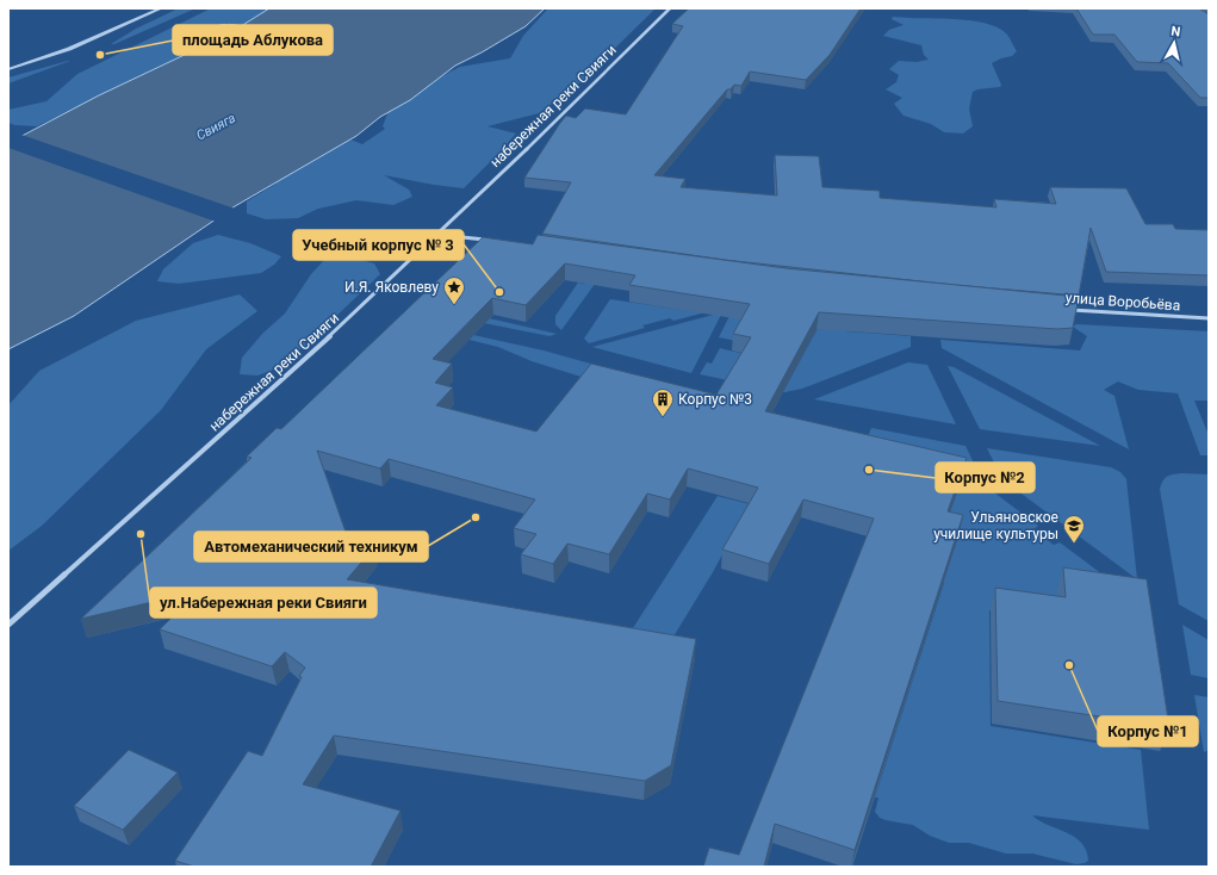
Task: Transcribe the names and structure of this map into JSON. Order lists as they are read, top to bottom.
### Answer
{
  "streets": {
    "street": ["набережная реки Свияги", "улица Воробьёва"]
  },
  "water": ["Свияга"],
  "places": {
    "other": [
      "площадь Аблукова",
      "Учебный корпус № 3",
      "Корпус №2",
      "Автомеханический техникум",
      "ул.Набережная реки Свияги",
      "Корпус №1"
    ],
    "place": ["И.Я. Яковлеву"],
    "building": ["Корпус №3"],
    "school or university": ["Ульяновское училище культуры"]
  },
  "north": "top"
}
